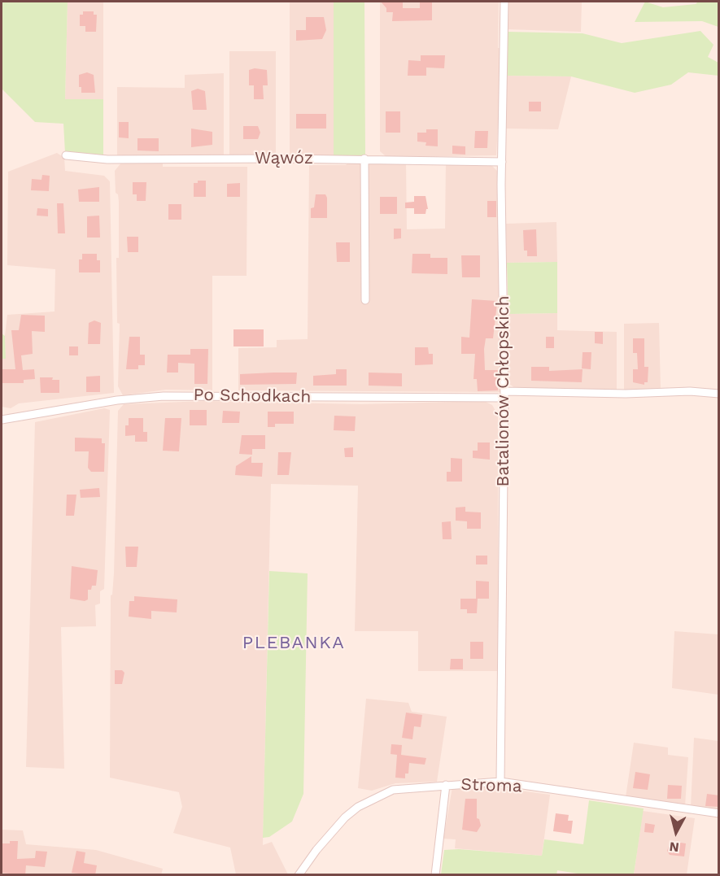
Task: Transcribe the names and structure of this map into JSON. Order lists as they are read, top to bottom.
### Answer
{
  "streets": {
    "street": [
      "Wąwóz",
      "Batalionów Chłopskich",
      "Po Schodkach",
      "Stroma"
    ]
  },
  "crossings": [
    ["Wąwóz", "Batalionów Chłopskich"],
    ["Batalionów Chłopskich", "Po Schodkach"],
    ["Batalionów Chłopskich", "Stroma"]
  ],
  "districts": ["PLEBANKA"],
  "north": "bottom"
}
